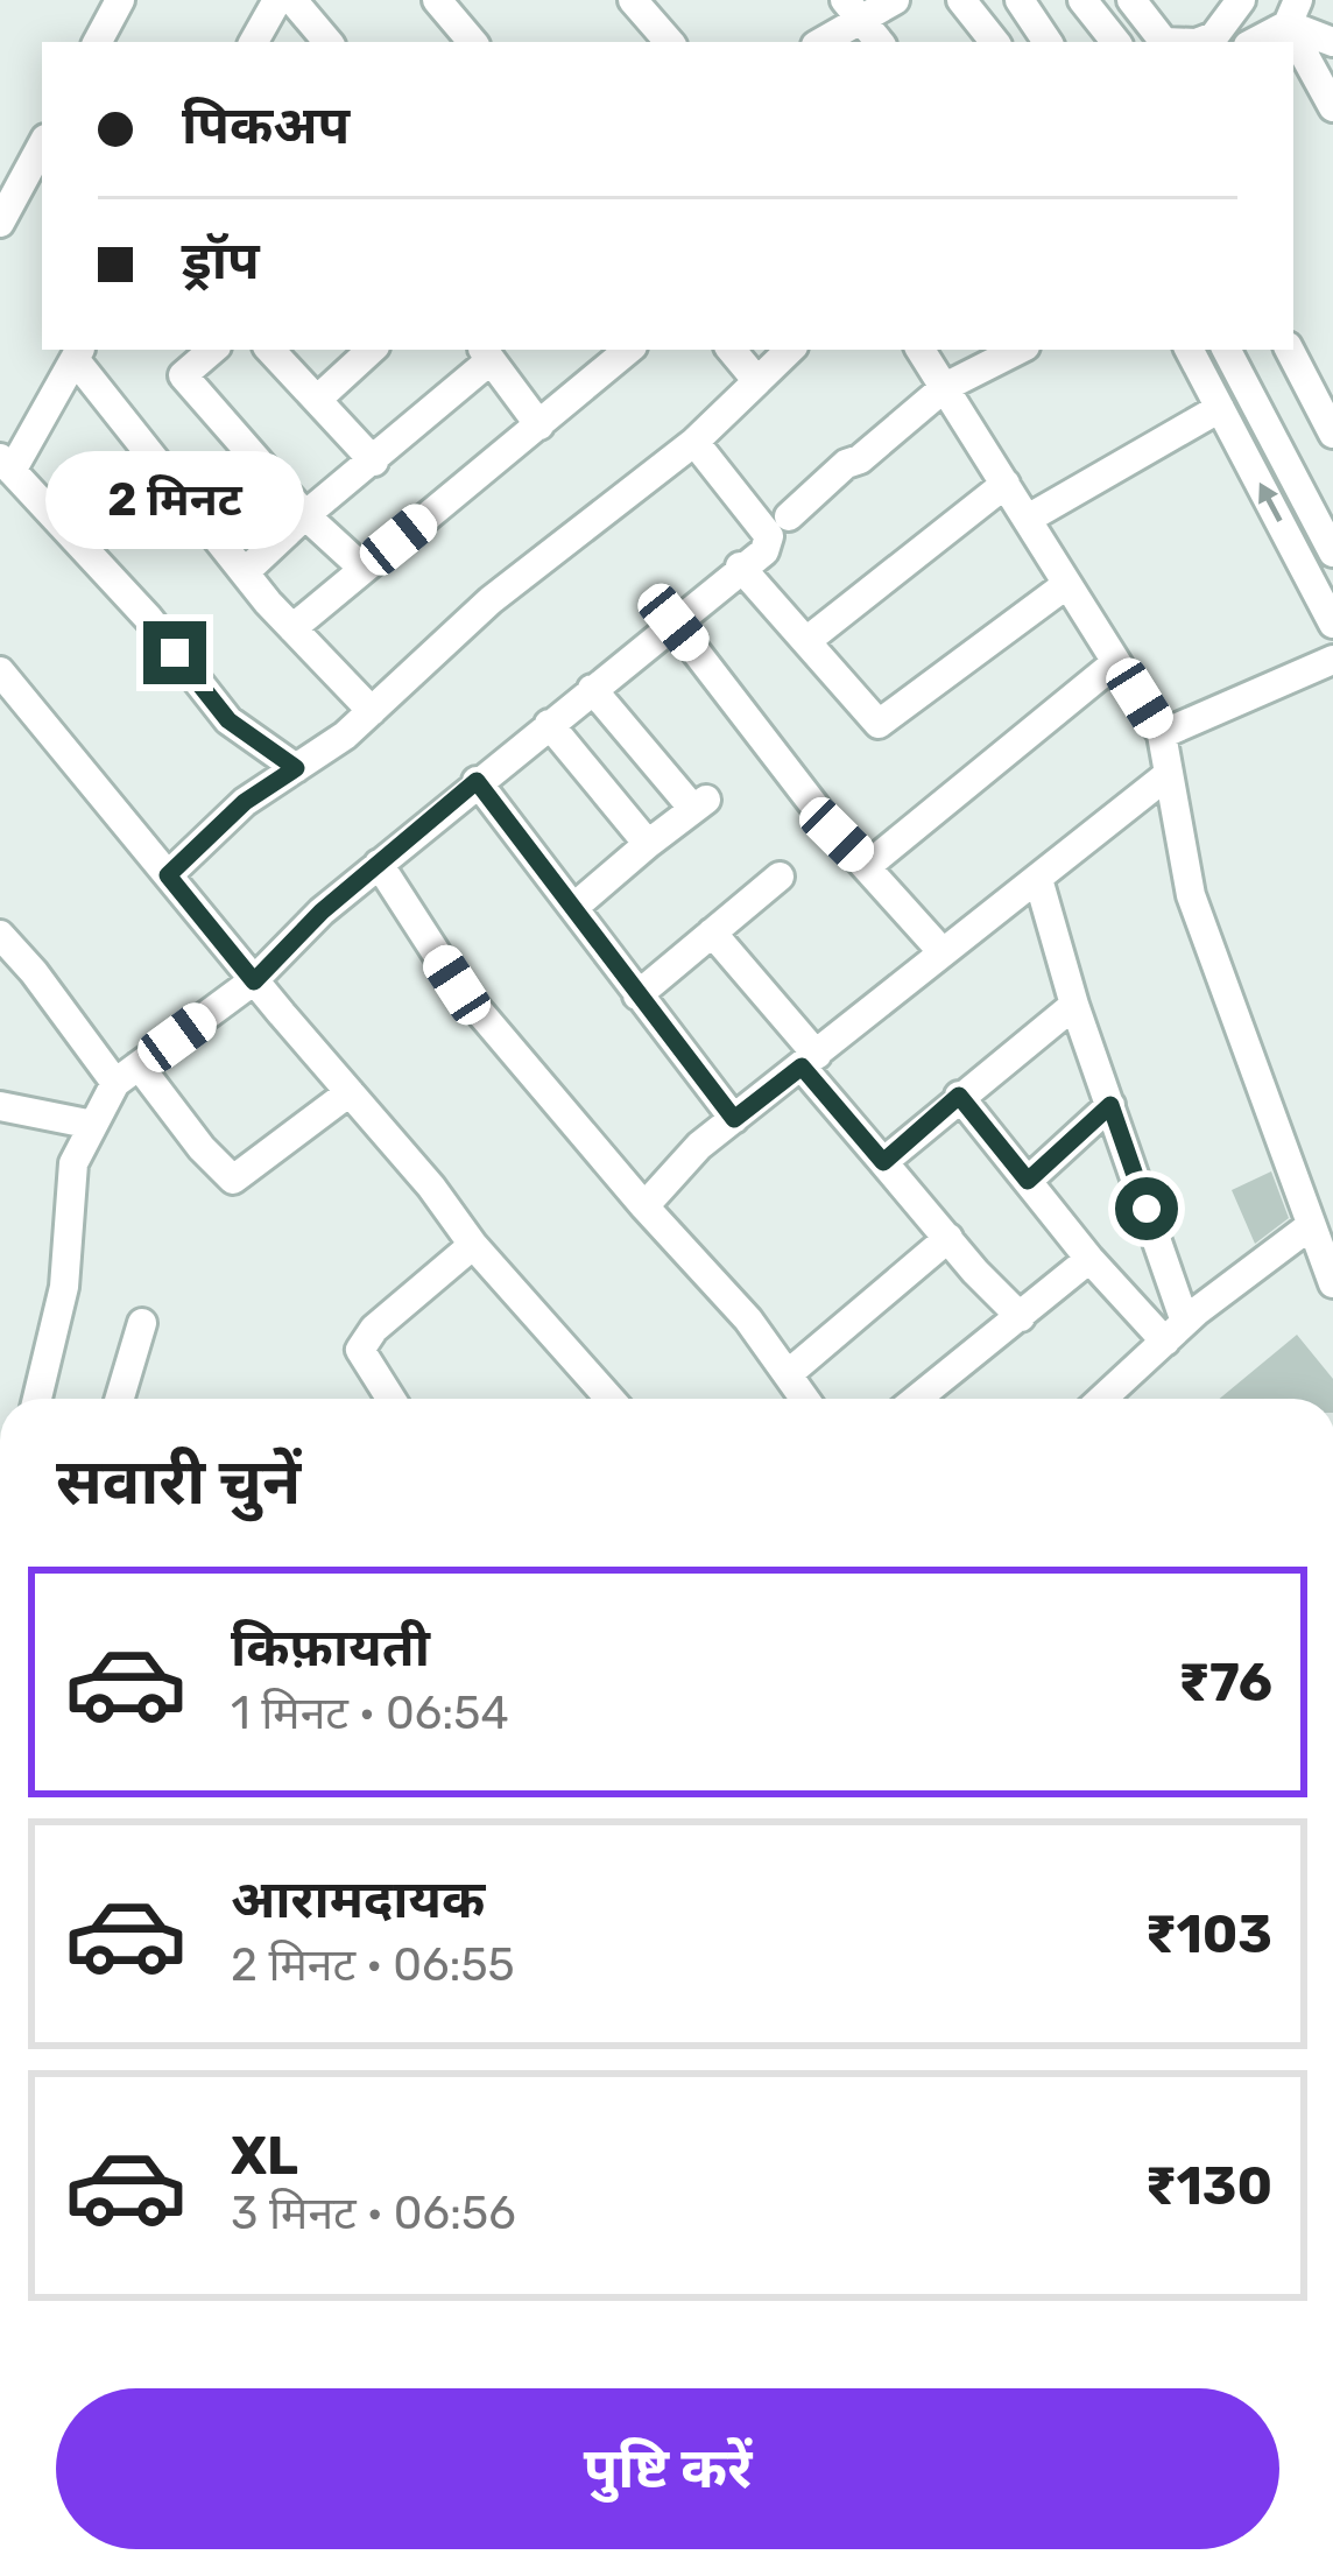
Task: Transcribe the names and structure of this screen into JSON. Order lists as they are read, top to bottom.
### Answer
{
  "page": {
    "banner": ["पिकअप", "ड्रॉप"],
    "bubble": "2 मिनट",
    "heading": "सवारी चुनें",
    "list": [
      {
        "name": "किफ़ायती",
        "note": "1 मिनट · 06:54",
        "value": "₹76"
      },
      {
        "name": "आरामदायक",
        "note": "2 मिनट · 06:55",
        "value": "₹103"
      },
      {
        "name": "XL",
        "note": "3 मिनट · 06:56",
        "value": "₹130"
      }
    ],
    "buttons": "पुष्टि करें"
  }
}
